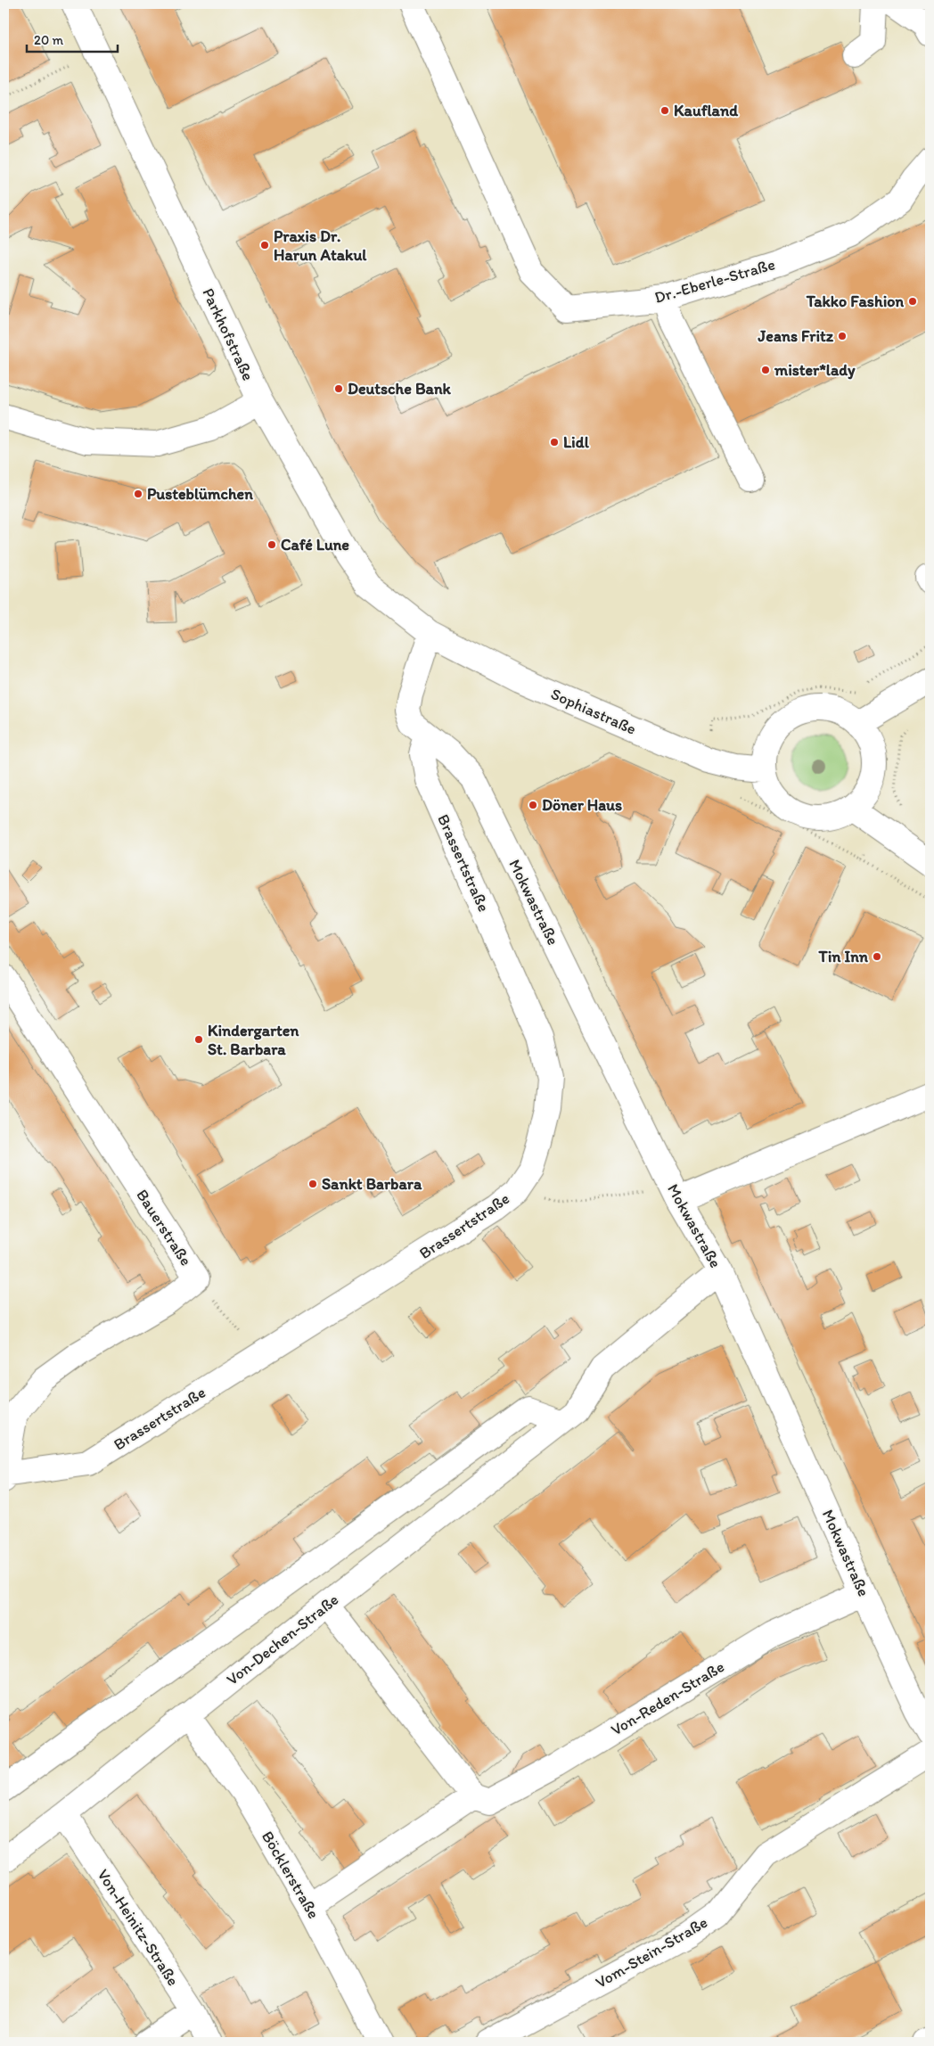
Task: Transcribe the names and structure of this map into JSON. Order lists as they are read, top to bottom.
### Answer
{
  "streets": {
    "street": [
      "Dr.-Eberle-Straße",
      "Parkhofstraße",
      "Sophiastraße",
      "Brassertstraße",
      "Mokwastraße",
      "Bauerstraße",
      "Von-Dechen-Straße",
      "Von-Reden-Straße",
      "Böcklerstraße",
      "Von-Heinitz-Straße",
      "Vom-Stein-Straße"
    ]
  },
  "crossings": [
    ["Parkhofstraße", "Sophiastraße"],
    ["Brassertstraße", "Mokwastraße"],
    ["Brassertstraße", "Bauerstraße"],
    ["Mokwastraße", "Von-Dechen-Straße"],
    ["Mokwastraße", "Von-Reden-Straße"],
    ["Von-Dechen-Straße", "Böcklerstraße"],
    ["Von-Dechen-Straße", "Von-Heinitz-Straße"]
  ],
  "places": [
    "Kaufland",
    "Praxis Dr. Harun Atakul",
    "Takko Fashion",
    "Jeans Fritz",
    "mister*lady",
    "Deutsche Bank",
    "Lidl",
    "Pusteblümchen",
    "Café Lune",
    "Döner Haus",
    "Tin Inn",
    "Kindergarten St. Barbara",
    "Sankt Barbara"
  ],
  "scale_bar": "20 m"
}
